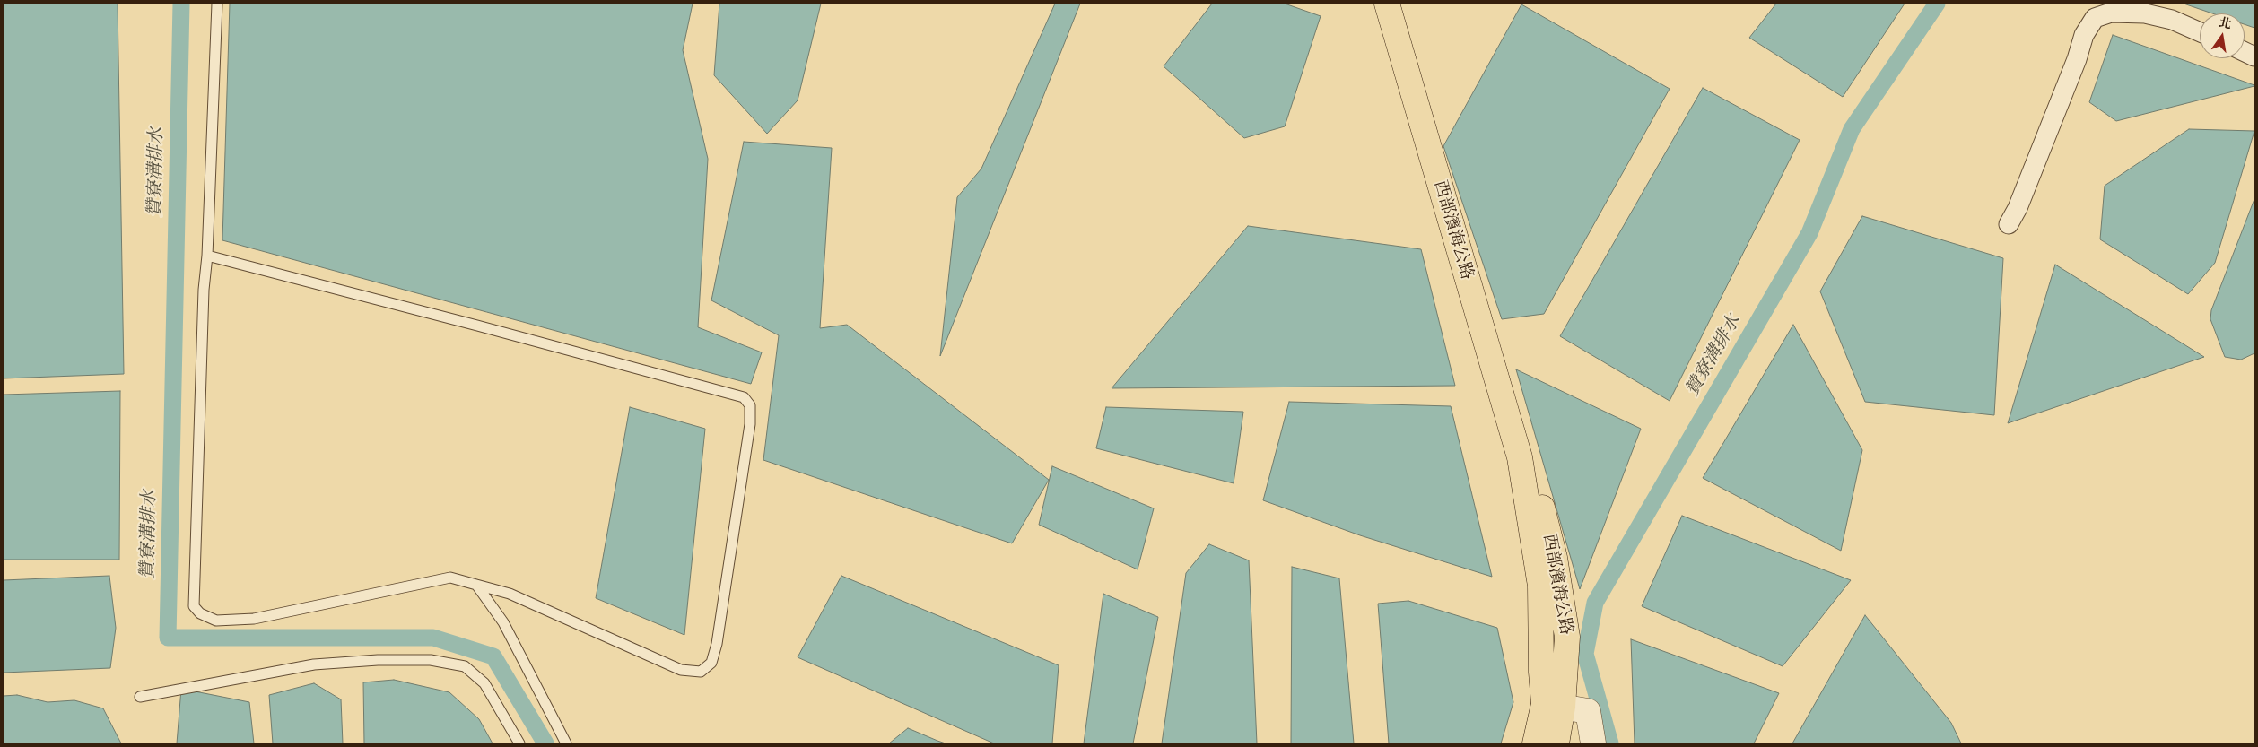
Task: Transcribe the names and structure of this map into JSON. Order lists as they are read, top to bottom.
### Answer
{
  "streets": {
    "main road": ["西部濱海公路"]
  },
  "water": ["贊寮溝排水"],
  "north": "top"
}
